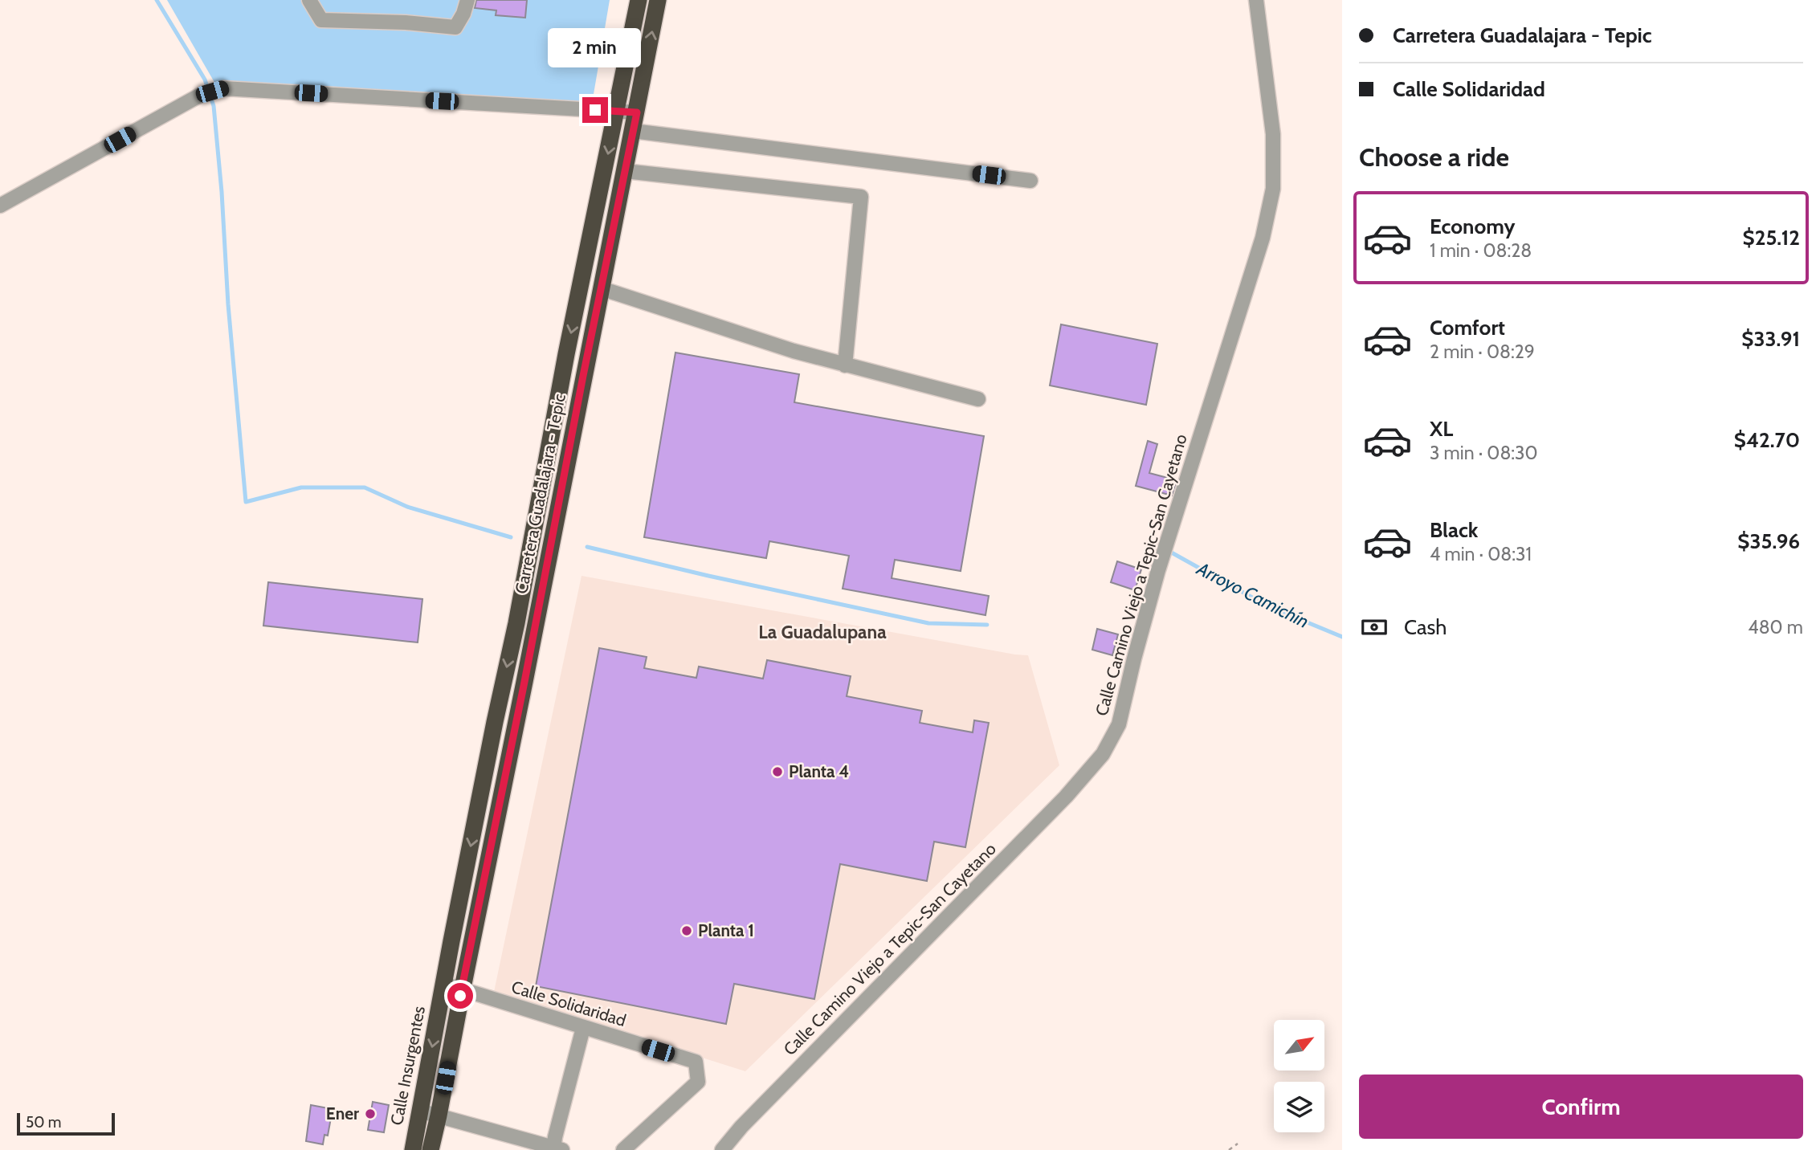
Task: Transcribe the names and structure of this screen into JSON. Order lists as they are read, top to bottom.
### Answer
{
  "streets": {
    "highway": ["Carretera Guadalajara - Tepic", "Calle Insurgentes"],
    "street": ["Calle Camino Viejo a Tepic-San Cayetano", "Calle Solidaridad"]
  },
  "crossings": [
    ["Carretera Guadalajara - Tepic", "Calle Solidaridad"],
    ["Carretera Guadalajara - Tepic", "Calle Insurgentes"],
    ["Calle Solidaridad", "Calle Insurgentes"]
  ],
  "districts": ["La Guadalupana"],
  "water": ["Arroyo Camichín"],
  "places": ["Planta 4", "Planta 1", "Ener"],
  "scale_bar": "50 m",
  "north": "top right",
  "page": {
    "banner": ["Carretera Guadalajara - Tepic", "Calle Solidaridad"],
    "bubble": "2 min",
    "heading": "Choose a ride",
    "list": [
      {
        "name": "Economy",
        "note": "1 min · 08:28",
        "value": "$25.12"
      },
      {
        "name": "Comfort",
        "note": "2 min · 08:29",
        "value": "$33.91"
      },
      {
        "name": "XL",
        "note": "3 min · 08:30",
        "value": "$42.70"
      },
      {
        "name": "Black",
        "note": "4 min · 08:31",
        "value": "$35.96"
      }
    ],
    "pay": ["Cash", "480 m"],
    "buttons": "Confirm",
    "scale": "50 m"
  }
}
